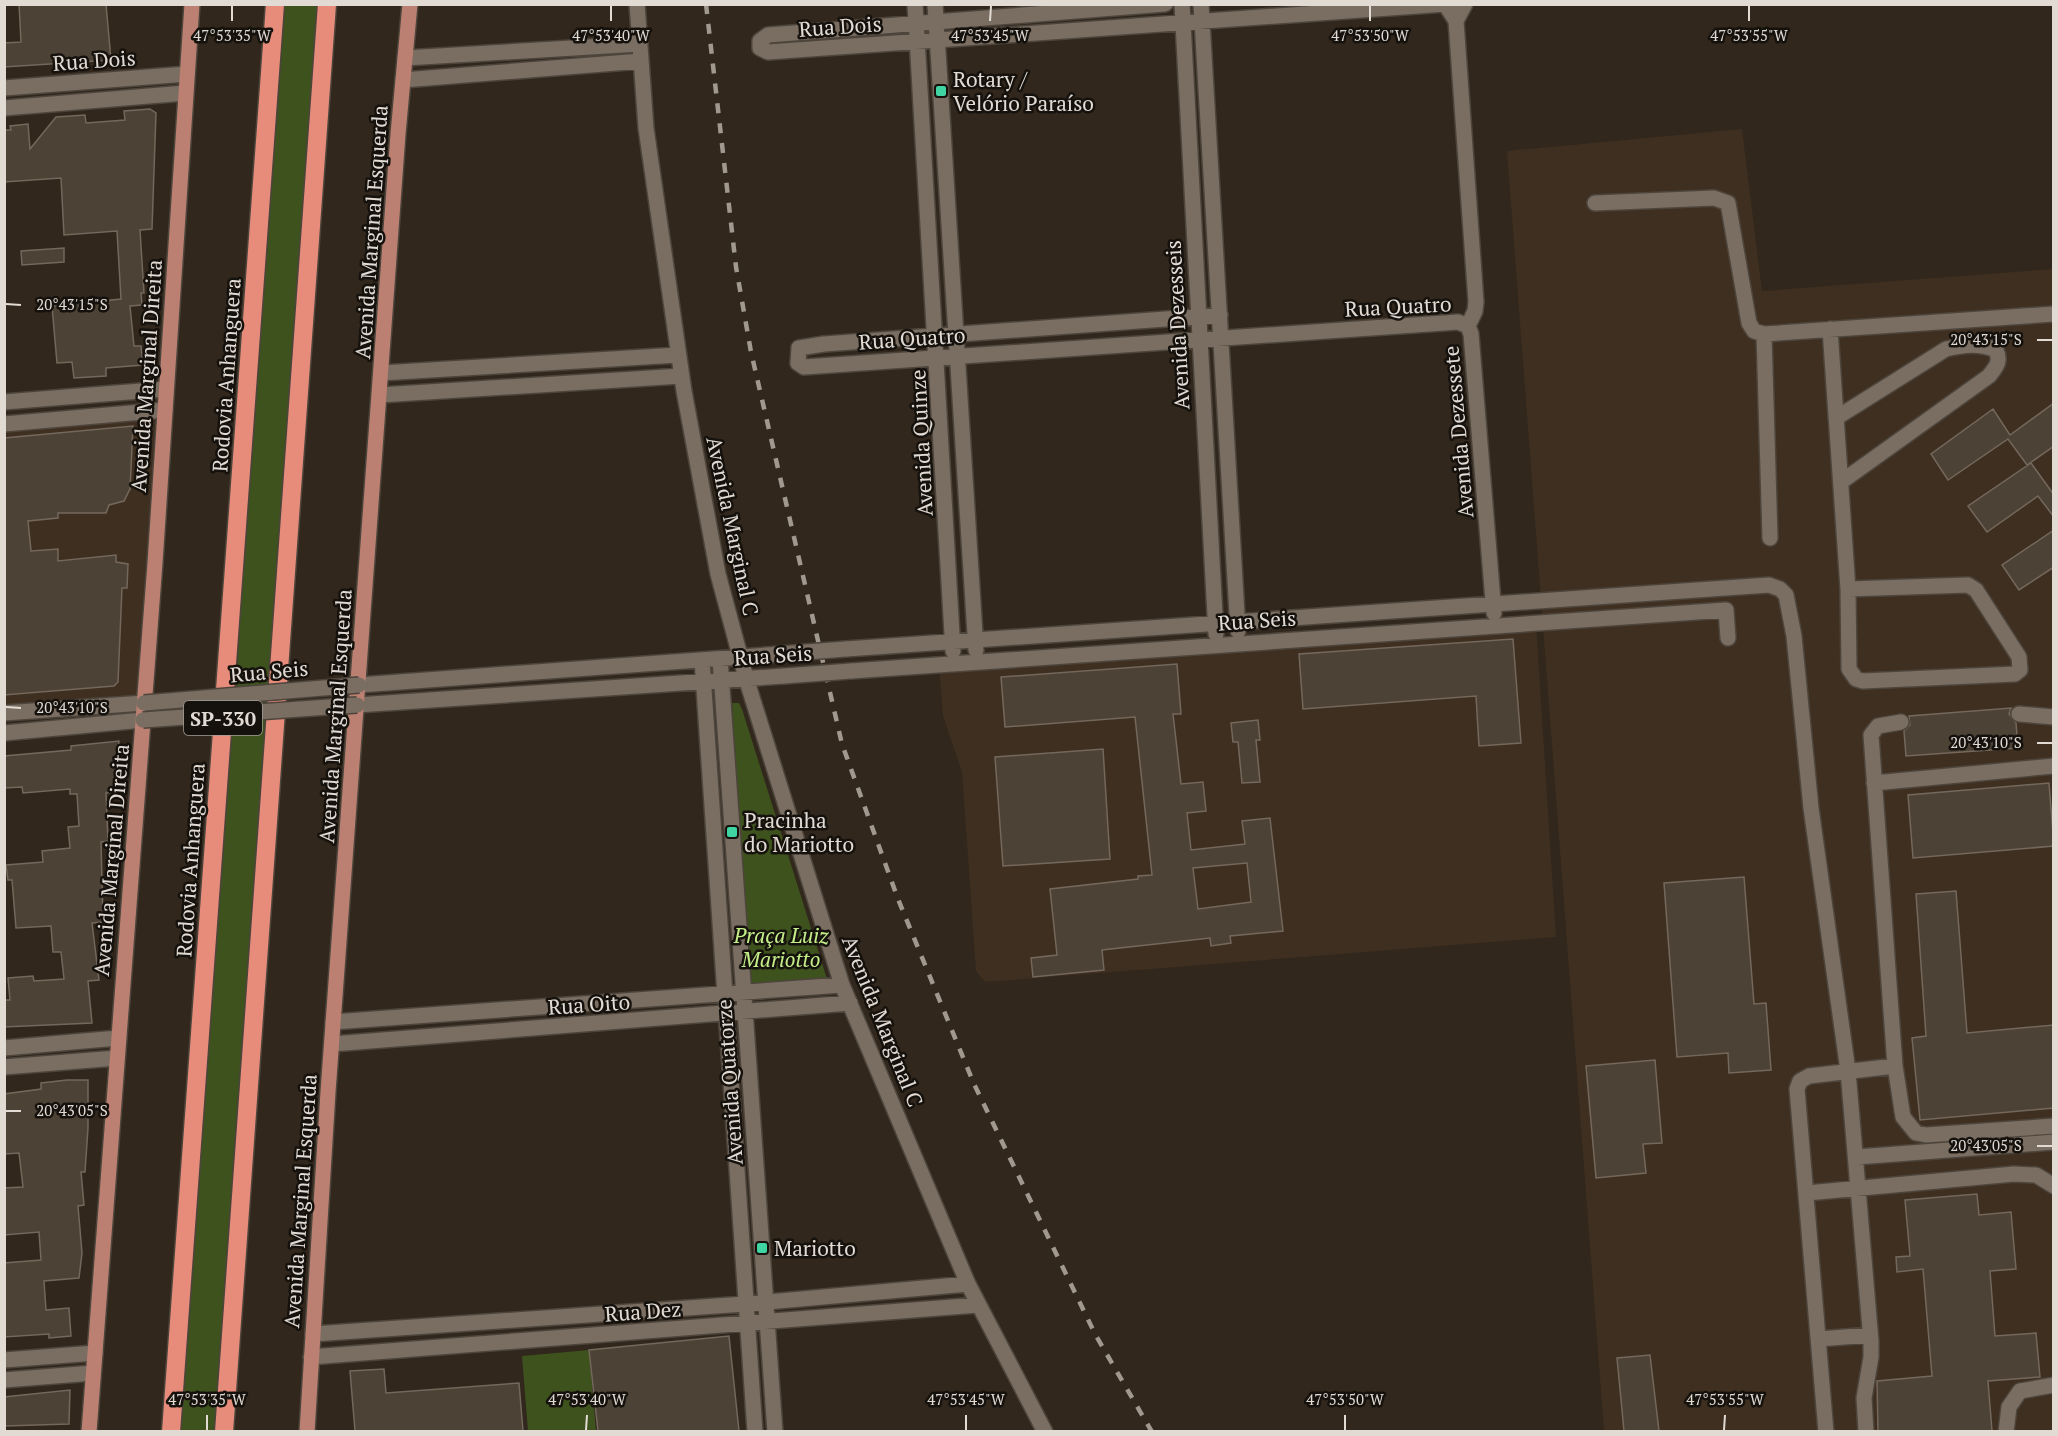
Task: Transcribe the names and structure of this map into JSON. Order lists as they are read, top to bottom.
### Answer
{
  "streets": {
    "highway": ["Rodovia Anhanguera", "SP-330"],
    "main road": ["Avenida Marginal Esquerda", "Avenida Marginal Direita"],
    "street": [
      "Rua Dois",
      "Rua Quatro",
      "Avenida Dezesseis",
      "Avenida Dezessete",
      "Avenida Quinze",
      "Avenida Marginal C",
      "Rua Seis",
      "Rua Oito",
      "Avenida Quatorze",
      "Rua Dez"
    ]
  },
  "crossings": [
    ["Rua Dois", "Avenida Dezesseis"],
    ["Rua Dois", "Avenida Marginal Direita"],
    ["Rua Dois", "Avenida Quinze"],
    ["Avenida Marginal Esquerda", "Rua Seis"],
    ["Avenida Marginal Esquerda", "Rua Oito"],
    ["Avenida Marginal Esquerda", "Rua Dez"],
    ["Rua Quatro", "Avenida Dezesseis"],
    ["Rua Quatro", "Avenida Dezessete"],
    ["Rua Quatro", "Avenida Quinze"],
    ["Avenida Dezesseis", "Rua Seis"],
    ["Avenida Marginal Direita", "Rua Seis"],
    ["Avenida Dezessete", "Rua Seis"],
    ["Avenida Quinze", "Rua Seis"],
    ["Avenida Marginal C", "Rua Seis"],
    ["Avenida Marginal C", "Rua Oito"],
    ["Avenida Marginal C", "Rua Dez"],
    ["Rua Seis", "Avenida Quatorze"],
    ["Rua Oito", "Avenida Quatorze"],
    ["Avenida Quatorze", "Rua Dez"]
  ],
  "parks": ["Praça Luiz Mariotto"],
  "places": {
    "transit": ["Rotary / Velório Paraíso", "Pracinha do Mariotto", "Mariotto"]
  },
  "coordinates": [
    "47°53'35\"W",
    "47°53'40\"W",
    "47°53'45\"W",
    "47°53'50\"W",
    "47°53'55\"W",
    "20°43'15\"S",
    "20°43'10\"S",
    "20°43'05\"S"
  ]
}
